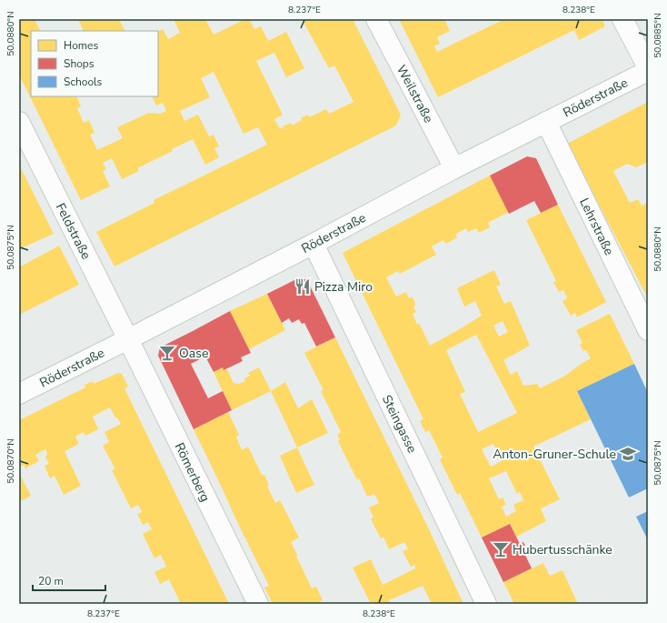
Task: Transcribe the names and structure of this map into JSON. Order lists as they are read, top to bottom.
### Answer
{
  "streets": {
    "street": [
      "Weilstraße",
      "Röderstraße",
      "Lehrstraße",
      "Feldstraße",
      "Steingasse",
      "Römerberg"
    ]
  },
  "crossings": [
    ["Weilstraße", "Röderstraße"],
    ["Röderstraße", "Lehrstraße"],
    ["Röderstraße", "Feldstraße"],
    ["Röderstraße", "Steingasse"],
    ["Röderstraße", "Römerberg"],
    ["Feldstraße", "Römerberg"]
  ],
  "places": {
    "restaurant": ["Pizza Miro"],
    "bar": ["Oase", "Hubertusschänke"],
    "school or university": ["Anton-Gruner-Schule"]
  },
  "legend": ["Homes", "Shops", "Schools"],
  "scale_bar": "20 m",
  "coordinates": [
    "8.237°E",
    "8.238°E",
    "50.0880°N",
    "50.0885°N",
    "50.0875°N",
    "50.0870°N"
  ]
}
